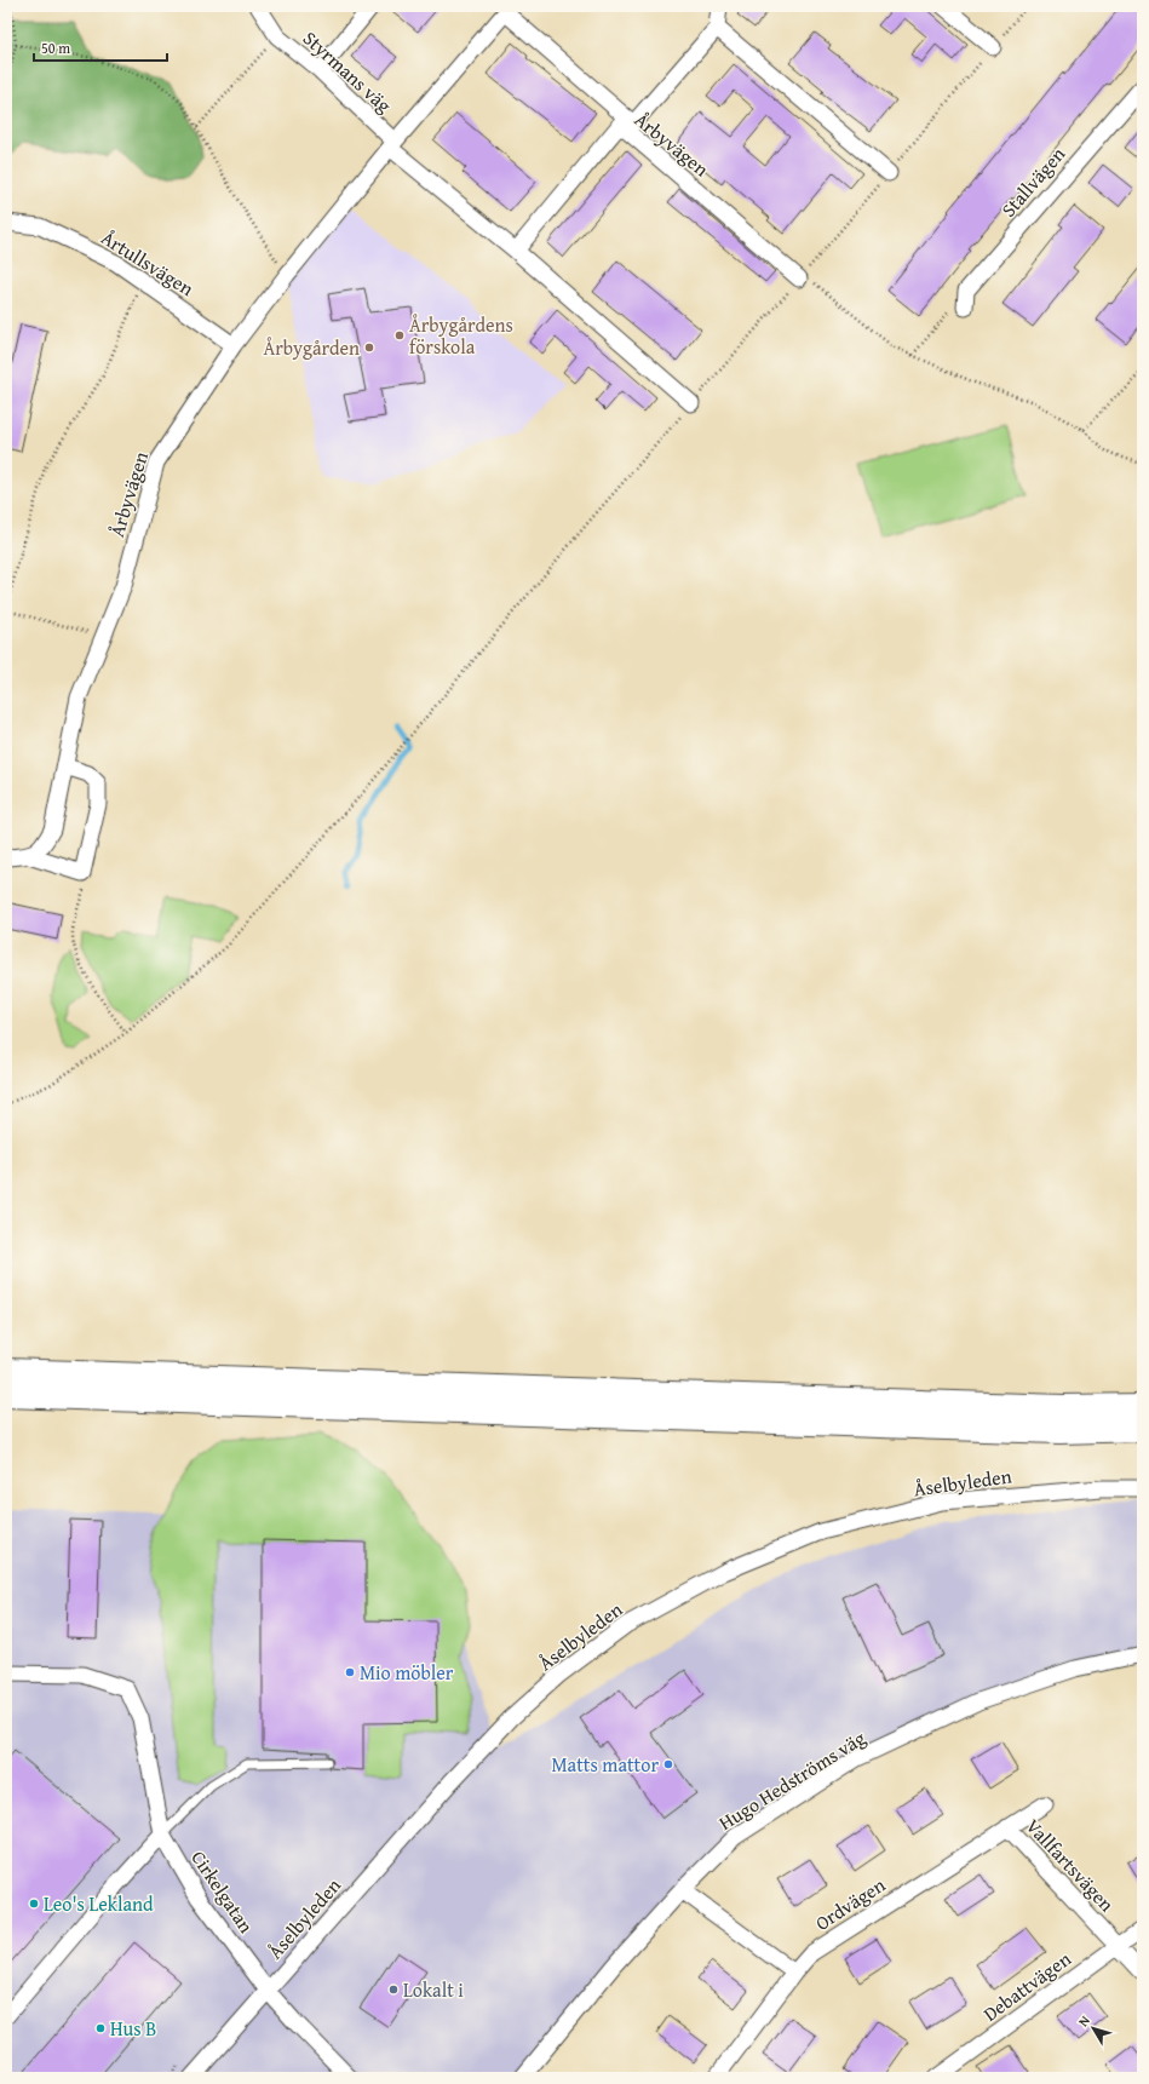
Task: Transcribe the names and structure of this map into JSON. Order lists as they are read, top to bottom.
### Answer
{
  "streets": {
    "street": [
      "Styrmans väg",
      "Årbyvägen",
      "Stallvägen",
      "Årtullsvägen",
      "Åselbyleden",
      "Hugo Hedströms väg",
      "Vallfartsvägen",
      "Cirkelgatan",
      "Ordvägen",
      "Debattvägen"
    ]
  },
  "crossings": [
    ["Styrmans väg", "Årbyvägen"],
    ["Årbyvägen", "Årtullsvägen"],
    ["Åselbyleden", "Cirkelgatan"],
    ["Vallfartsvägen", "Ordvägen"],
    ["Vallfartsvägen", "Debattvägen"]
  ],
  "places": [
    "Årbygårdens förskola",
    "Årbygården",
    "Mio möbler",
    "Matts mattor",
    "Leo's Lekland",
    "Lokalt i",
    "Hus B"
  ],
  "scale_bar": "50 m",
  "north": "top left"
}
